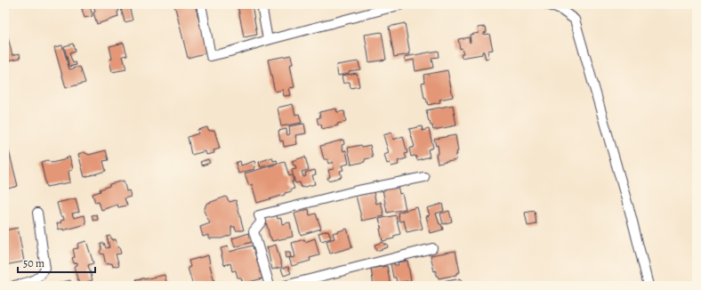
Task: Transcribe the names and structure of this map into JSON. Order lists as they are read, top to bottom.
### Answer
{
  "scale_bar": "50 m"
}
